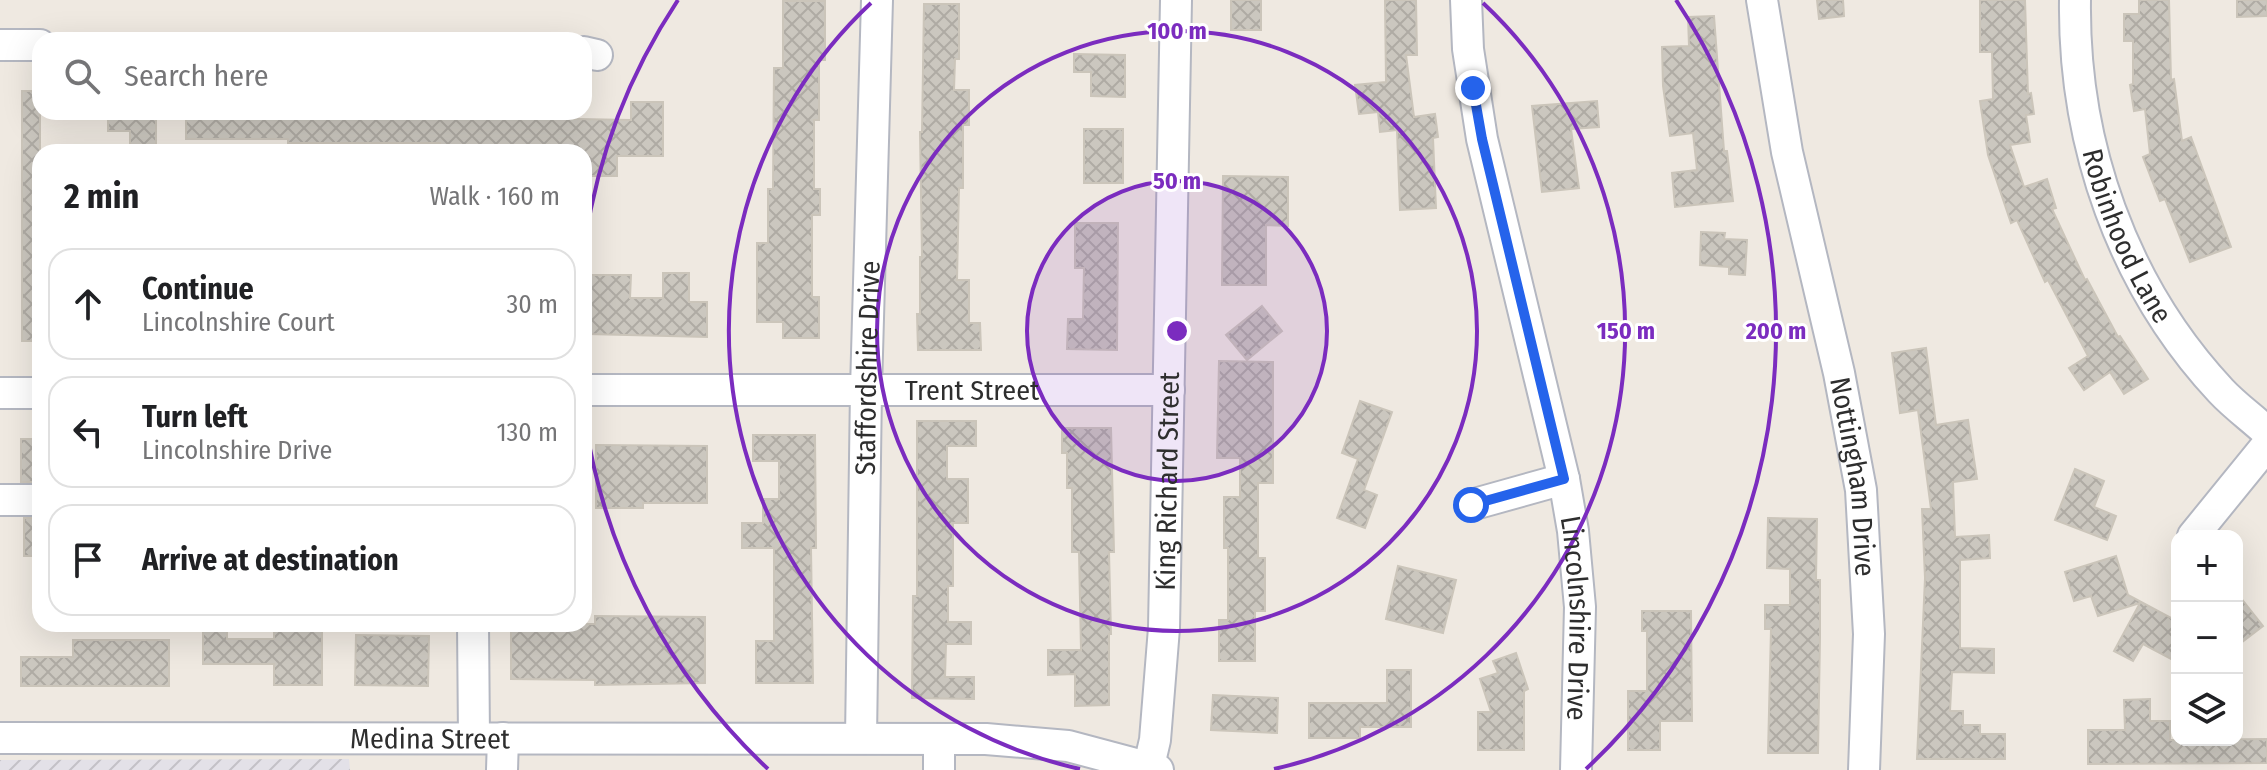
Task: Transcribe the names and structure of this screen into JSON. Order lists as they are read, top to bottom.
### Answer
{
  "streets": {
    "street": [
      "Robinhood Lane",
      "Staffordshire Drive",
      "Trent Street",
      "Nottingham Drive",
      "King Richard Street",
      "Lincolnshire Drive",
      "Medina Street"
    ]
  },
  "crossings": [
    ["Staffordshire Drive", "Trent Street"],
    ["Staffordshire Drive", "Medina Street"],
    ["Trent Street", "King Richard Street"],
    ["King Richard Street", "Medina Street"]
  ],
  "page": {
    "search": "Search here",
    "heading": ["2 min", "Walk · 160 m"],
    "list": [
      ["Continue", "Lincolnshire Court", "30 m"],
      ["Turn left", "Lincolnshire Drive", "130 m"],
      "Arrive at destination"
    ],
    "map_buttons": ["+", "−"]
  },
  "rings": [
    "100 m",
    "50 m",
    "150 m",
    "200 m"
  ]
}
